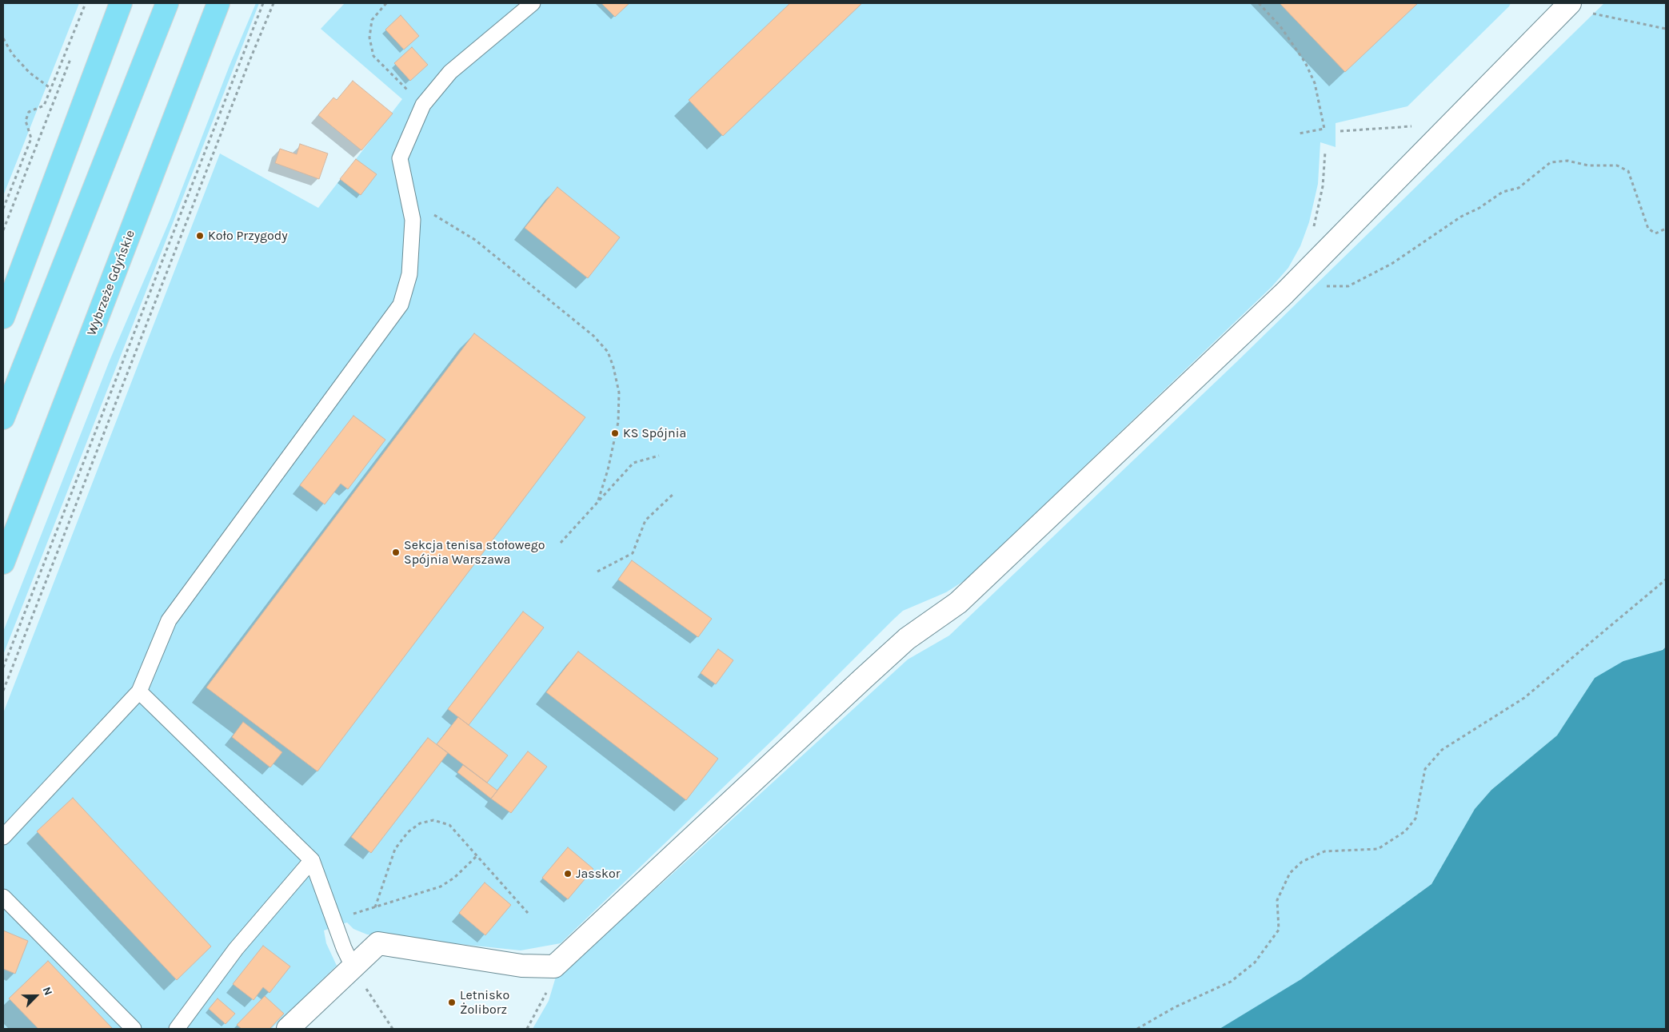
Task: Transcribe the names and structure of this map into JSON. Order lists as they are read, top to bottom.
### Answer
{
  "streets": {
    "main road": ["Wybrzeże Gdyńskie"]
  },
  "places": [
    "Koło Przygody",
    "KS Spójnia",
    "Sekcja tenisa stołowego Spójnia Warszawa",
    "Jasskor",
    "Letnisko Żoliborz"
  ],
  "north": "top right"
}
